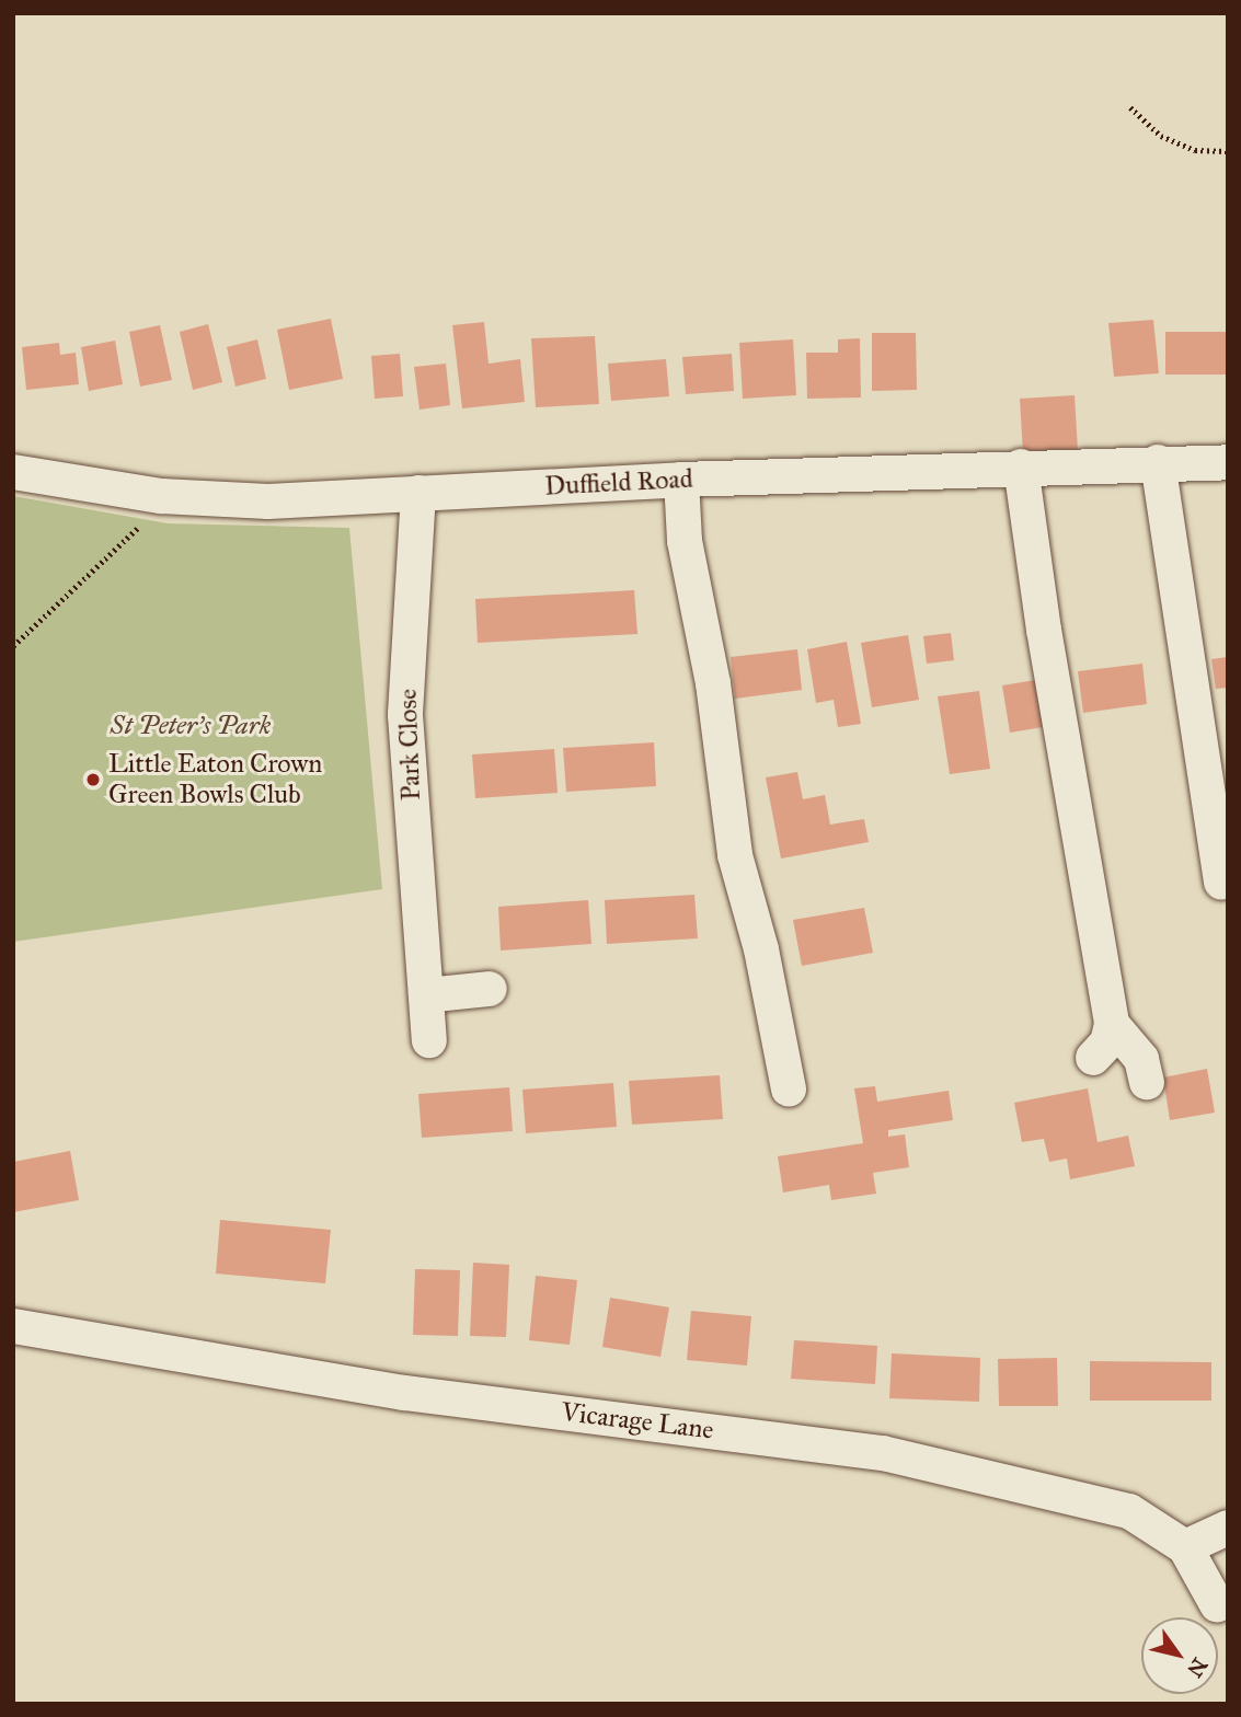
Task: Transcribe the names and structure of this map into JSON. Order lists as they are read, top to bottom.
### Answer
{
  "streets": {
    "street": ["Duffield Road", "Park Close", "Vicarage Lane"]
  },
  "crossings": [
    ["Duffield Road", "Park Close"]
  ],
  "parks": ["St Peter's Park"],
  "places": ["Little Eaton Crown Green Bowls Club"],
  "north": "bottom right"
}
